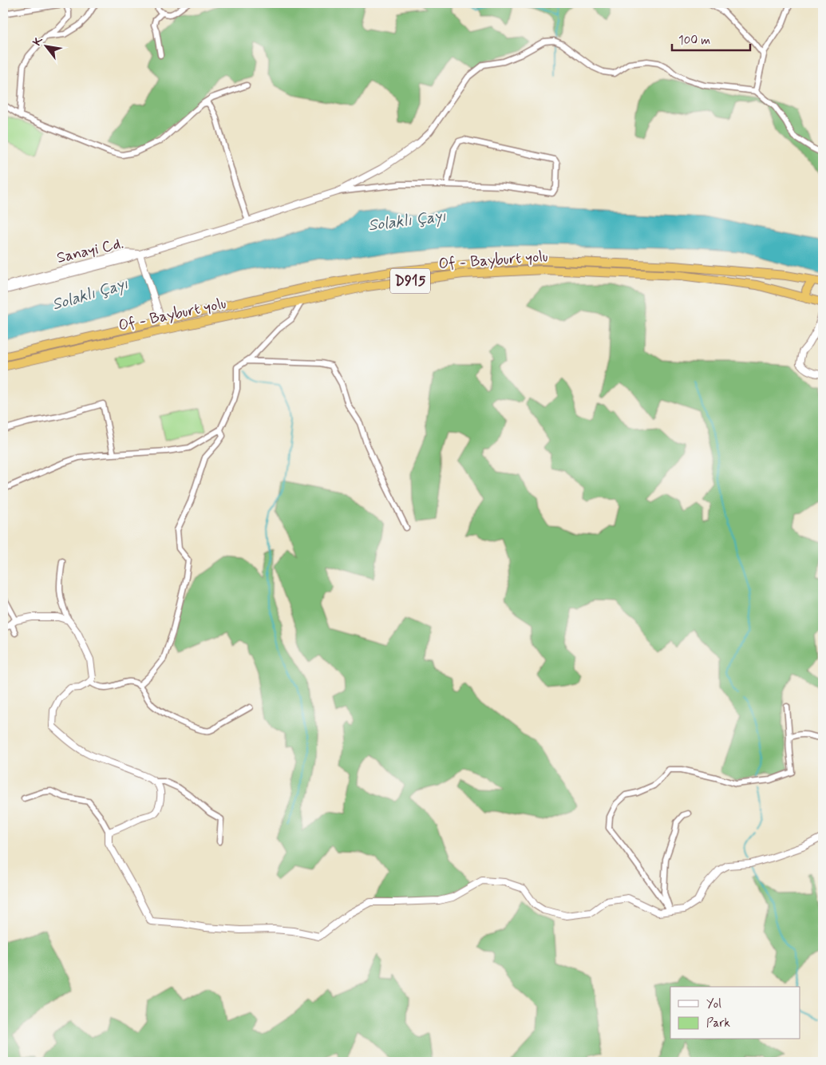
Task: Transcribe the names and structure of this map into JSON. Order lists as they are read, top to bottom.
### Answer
{
  "streets": {
    "highway": ["Of - Bayburt yolu", "D915"],
    "street": ["Sanayi Cd."]
  },
  "water": ["Solaklı Çayı"],
  "legend": ["Yol", "Park"],
  "scale_bar": "100 m",
  "north": "top left"
}
